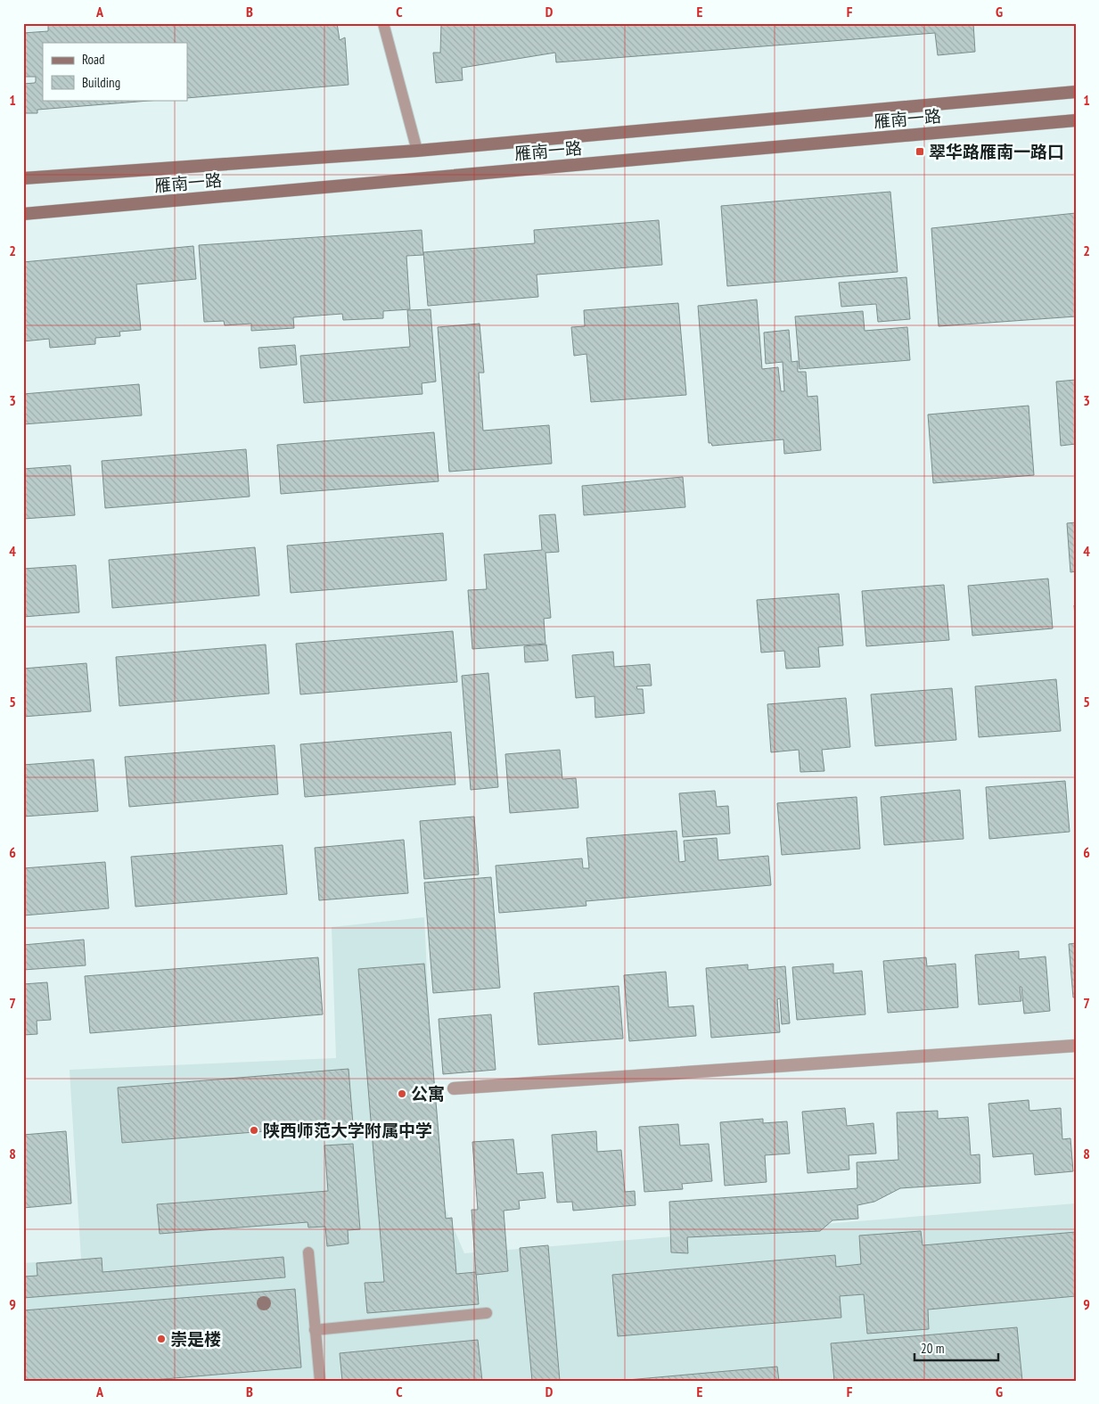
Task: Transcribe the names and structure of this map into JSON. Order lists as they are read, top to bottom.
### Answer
{
  "streets": {
    "main road": ["雁南一路"]
  },
  "places": {
    "transit": ["翠华路雁南一路口"],
    "other": ["公寓", "陕西师范大学附属中学", "崇是楼"]
  },
  "legend": ["Road", "Building"],
  "scale_bar": "20 m",
  "grid": {
    "columns": [
      "A",
      "B",
      "C",
      "D",
      "E",
      "F",
      "G"
    ],
    "rows": [
      "1",
      "2",
      "3",
      "4",
      "5",
      "6",
      "7",
      "8",
      "9"
    ]
  }
}
